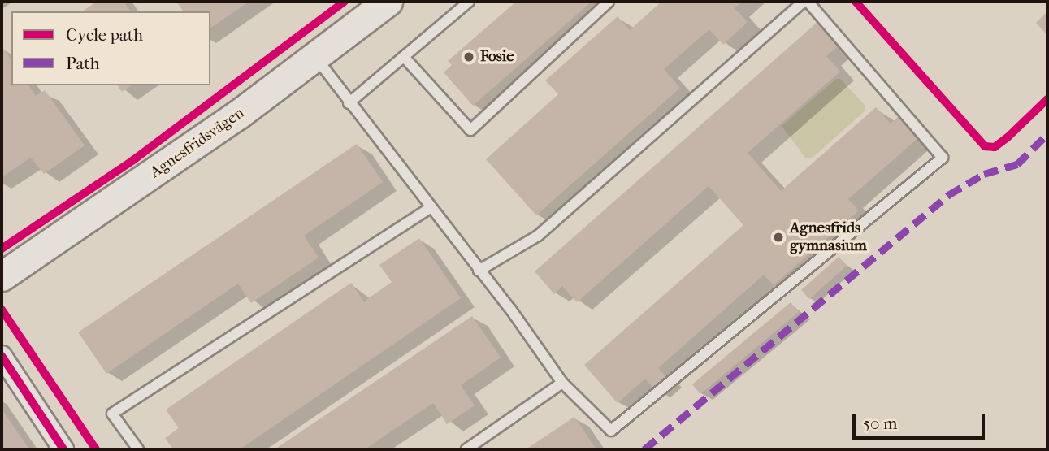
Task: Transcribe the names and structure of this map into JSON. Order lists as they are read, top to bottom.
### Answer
{
  "streets": {
    "main road": ["Agnesfridsvägen"]
  },
  "places": ["Fosie", "Agnesfrids gymnasium"],
  "legend": ["Cycle path", "Path"],
  "scale_bar": "50 m"
}
